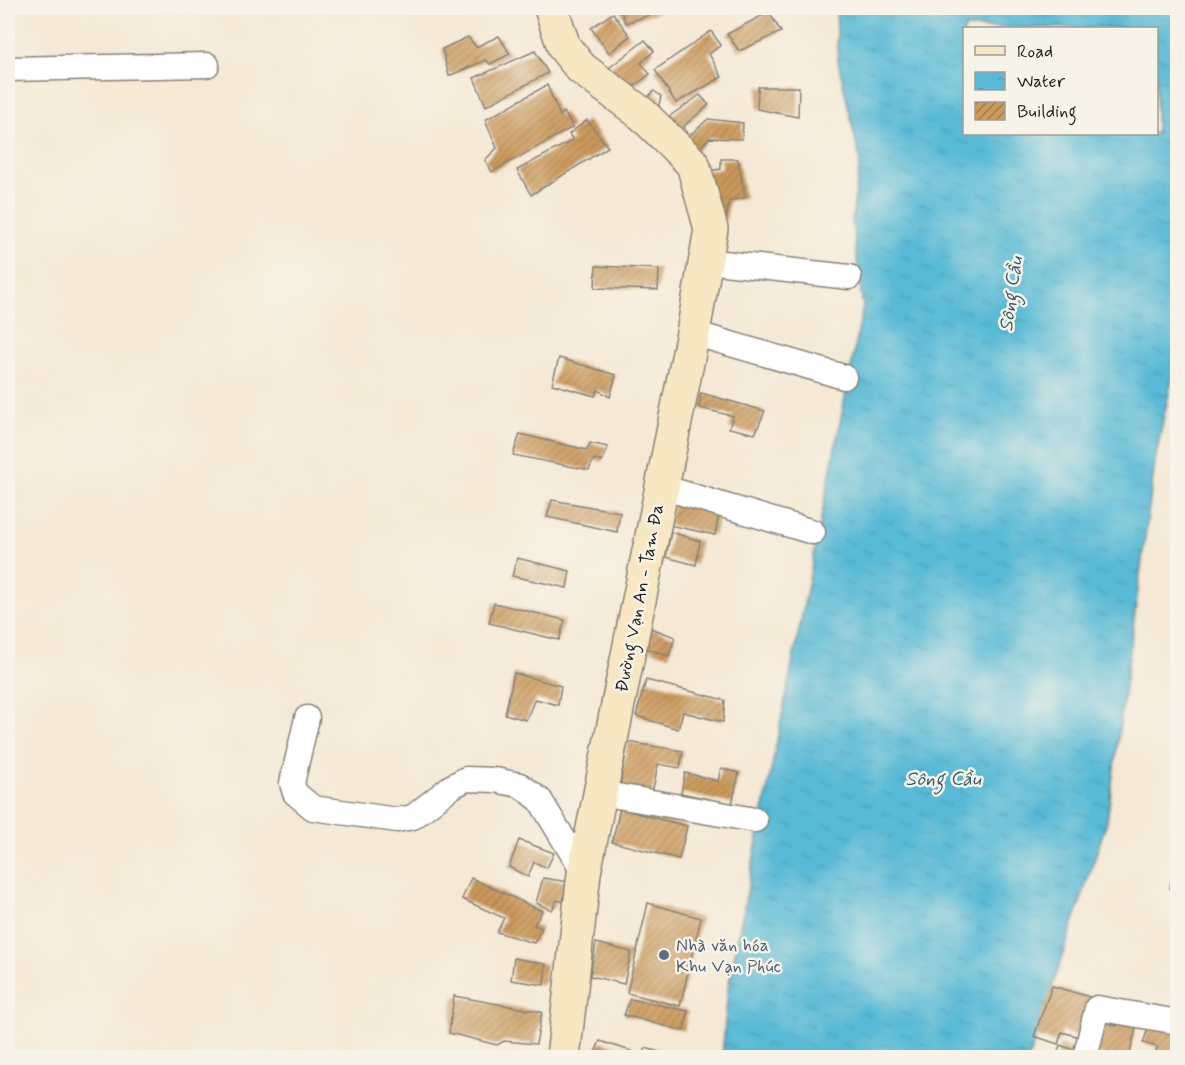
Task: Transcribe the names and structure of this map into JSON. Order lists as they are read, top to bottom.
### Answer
{
  "streets": {
    "main road": ["Đường Vạn An - Tam Đa"]
  },
  "water": ["Sông Cầu"],
  "places": ["Nhà văn hóa Khu Vạn Phúc"],
  "legend": ["Road", "Water", "Building"]
}
